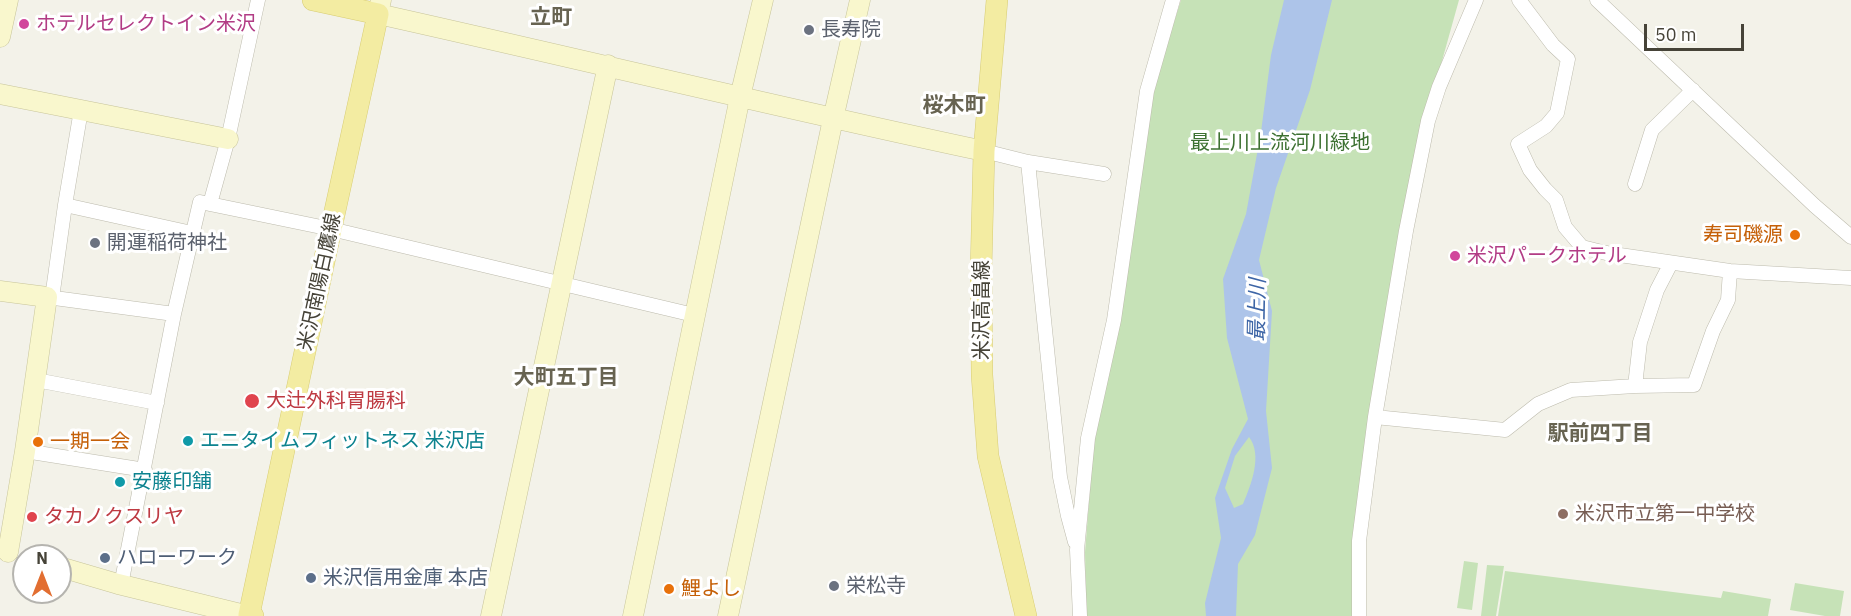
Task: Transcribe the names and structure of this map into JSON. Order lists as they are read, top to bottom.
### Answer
{
  "streets": {
    "main road": ["米沢南陽白鷹線", "米沢高畠線"]
  },
  "districts": [
    "立町",
    "桜木町",
    "大町五丁目",
    "駅前四丁目"
  ],
  "water": ["最上川"],
  "parks": ["最上川上流河川緑地"],
  "places": [
    "ホテルセレクトイン米沢",
    "長寿院",
    "寿司磯源",
    "開運稲荷神社",
    "米沢パークホテル",
    "大辻外科胃腸科",
    "エニタイムフィットネス 米沢店",
    "一期一会",
    "安藤印舗",
    "米沢市立第一中学校",
    "タカノクスリヤ",
    "ハローワーク",
    "米沢信用金庫 本店",
    "栄松寺",
    "鯉よし"
  ],
  "scale_bar": "50 m",
  "north": "top"
}
